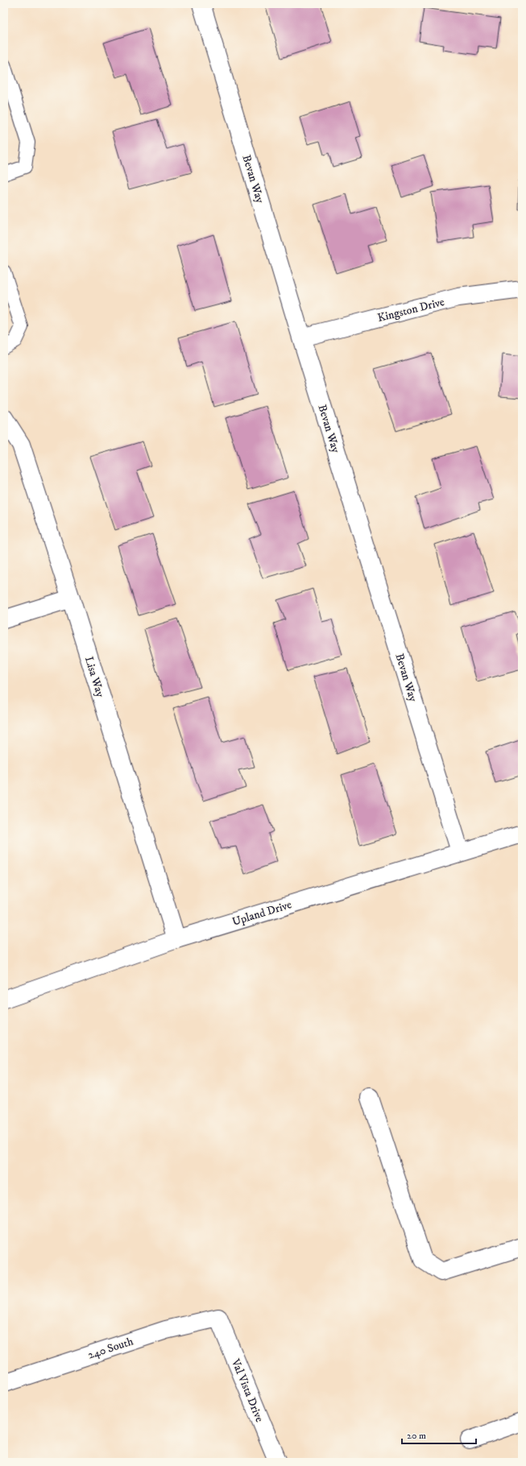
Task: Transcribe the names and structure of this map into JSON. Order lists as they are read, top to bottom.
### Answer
{
  "streets": {
    "street": [
      "Bevan Way",
      "Kingston Drive",
      "Lisa Way",
      "Upland Drive",
      "240 South",
      "Val Vista Drive"
    ]
  },
  "crossings": [
    ["Bevan Way", "Kingston Drive"],
    ["Bevan Way", "Upland Drive"],
    ["Lisa Way", "Upland Drive"],
    ["240 South", "Val Vista Drive"]
  ],
  "scale_bar": "20 m"
}
